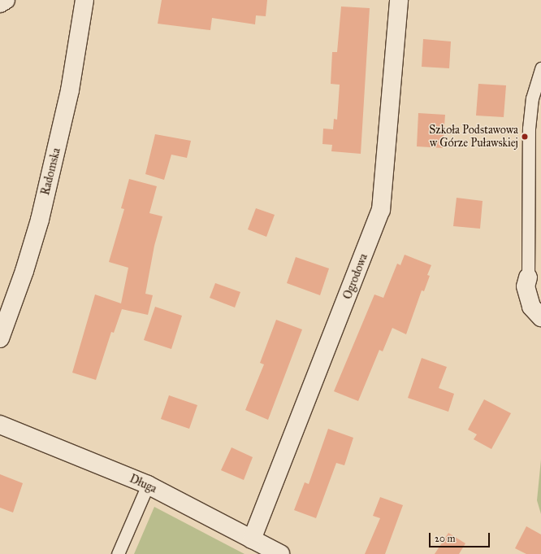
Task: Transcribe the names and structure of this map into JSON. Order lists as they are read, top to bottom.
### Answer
{
  "streets": {
    "street": ["Radomska", "Ogrodowa", "Długa"]
  },
  "crossings": [
    ["Ogrodowa", "Długa"]
  ],
  "places": ["Szkoła Podstawowa w Górze Puławskiej"],
  "scale_bar": "20 m"
}
